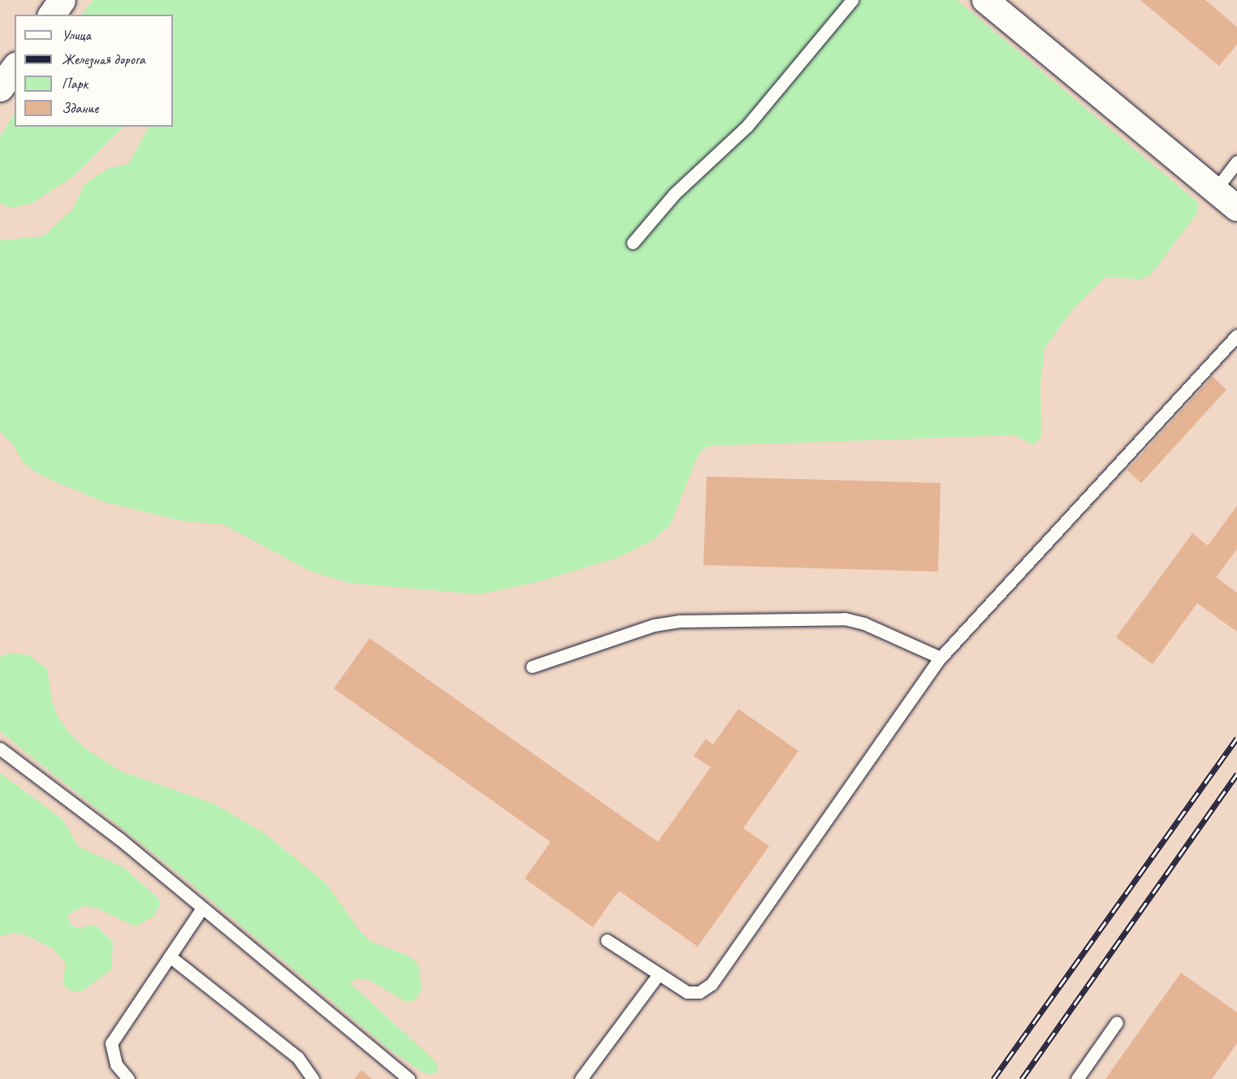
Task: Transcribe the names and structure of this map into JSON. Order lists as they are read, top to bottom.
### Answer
{
  "legend": [
    "Улица",
    "Железная дорога",
    "Парк",
    "Здание"
  ]
}
